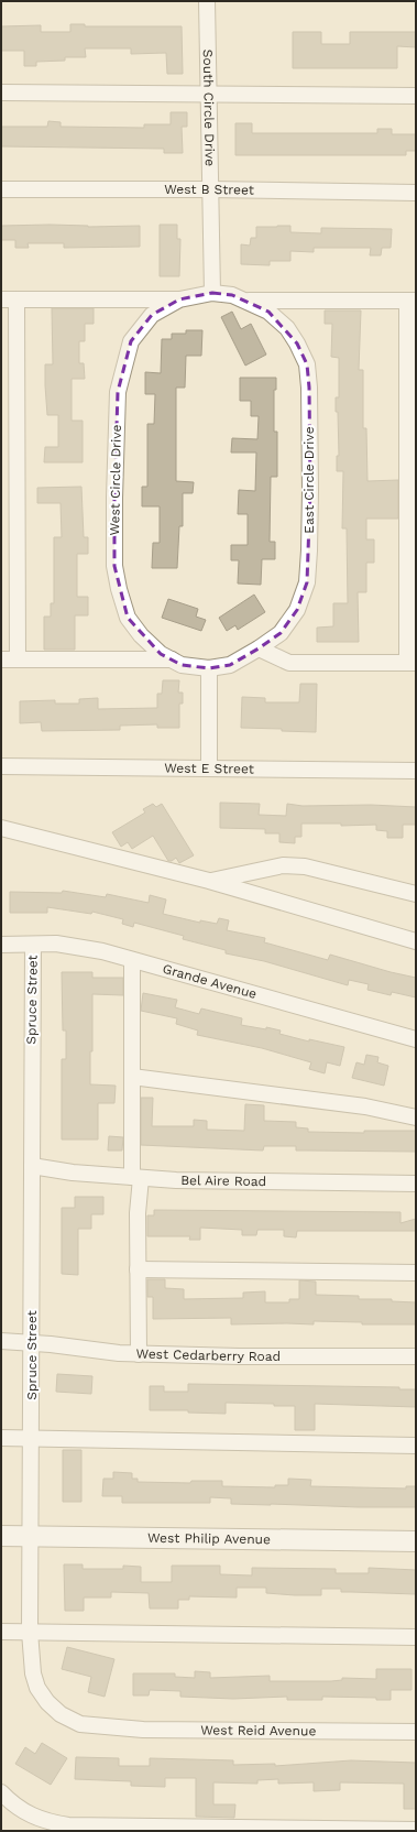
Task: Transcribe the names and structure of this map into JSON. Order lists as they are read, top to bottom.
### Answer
{
  "streets": {
    "main road": ["West Philip Avenue"],
    "street": [
      "South Circle Drive",
      "West B Street",
      "West Circle Drive",
      "East Circle Drive",
      "West E Street",
      "Grande Avenue",
      "Spruce Street",
      "Bel Aire Road",
      "West Cedarberry Road",
      "West Reid Avenue"
    ]
  },
  "crossings": [
    ["South Circle Drive", "West B Street"],
    ["South Circle Drive", "West Circle Drive"],
    ["South Circle Drive", "East Circle Drive"],
    ["West Circle Drive", "East Circle Drive"],
    ["Grande Avenue", "Spruce Street"],
    ["Spruce Street", "Bel Aire Road"],
    ["Spruce Street", "West Cedarberry Road"],
    ["Spruce Street", "West Philip Avenue"],
    ["Spruce Street", "West Reid Avenue"]
  ]
}
